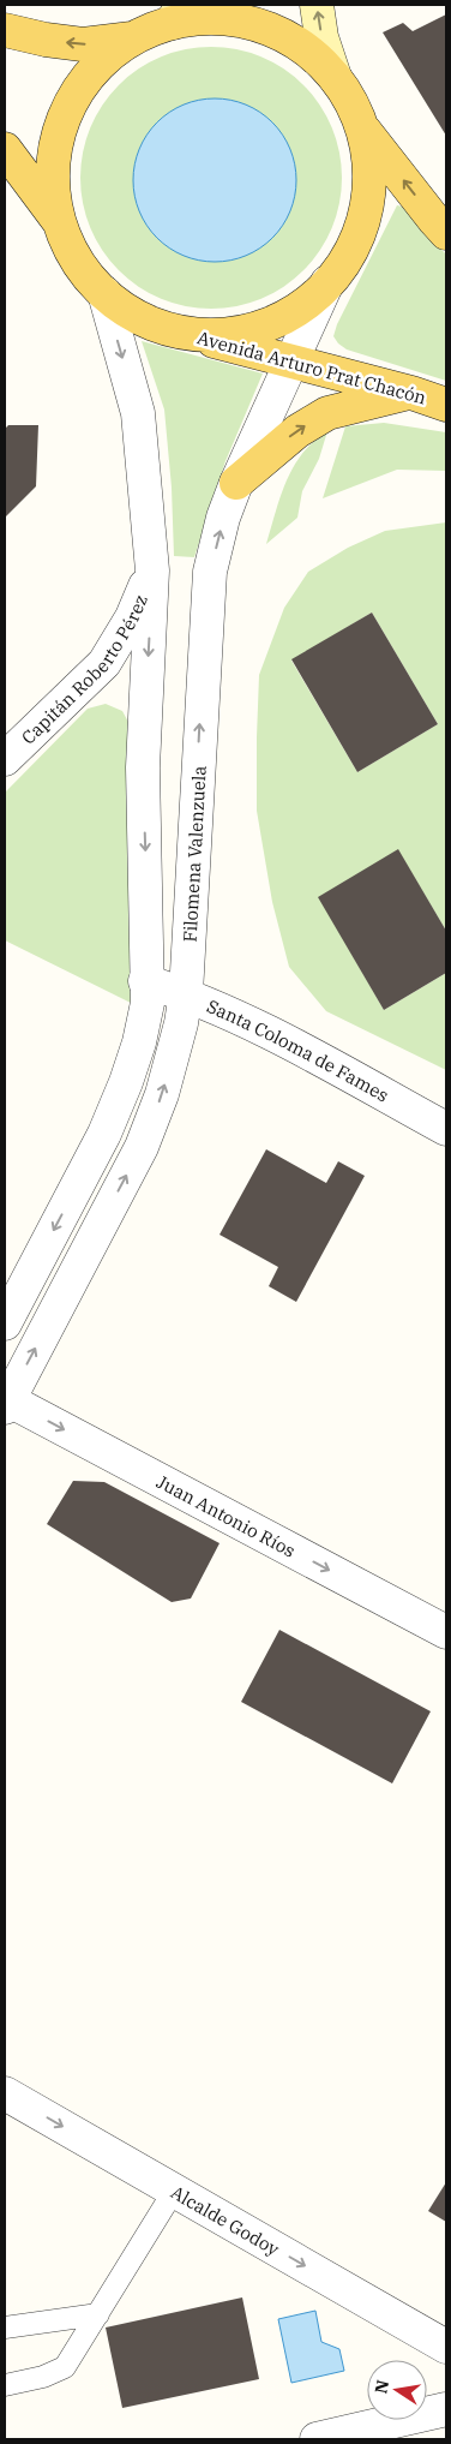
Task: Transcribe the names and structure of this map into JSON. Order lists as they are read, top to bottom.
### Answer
{
  "streets": {
    "main road": ["Avenida Arturo Prat Chacón"],
    "street": [
      "Capitán Roberto Pérez",
      "Filomena Valenzuela",
      "Santa Coloma de Fames",
      "Juan Antonio Ríos",
      "Alcalde Godoy"
    ]
  },
  "crossings": [
    ["Avenida Arturo Prat Chacón", "Filomena Valenzuela"],
    ["Filomena Valenzuela", "Santa Coloma de Fames"],
    ["Filomena Valenzuela", "Juan Antonio Ríos"]
  ],
  "one_way": ["Juan Antonio Ríos", "Alcalde Godoy"],
  "north": "left"
}
